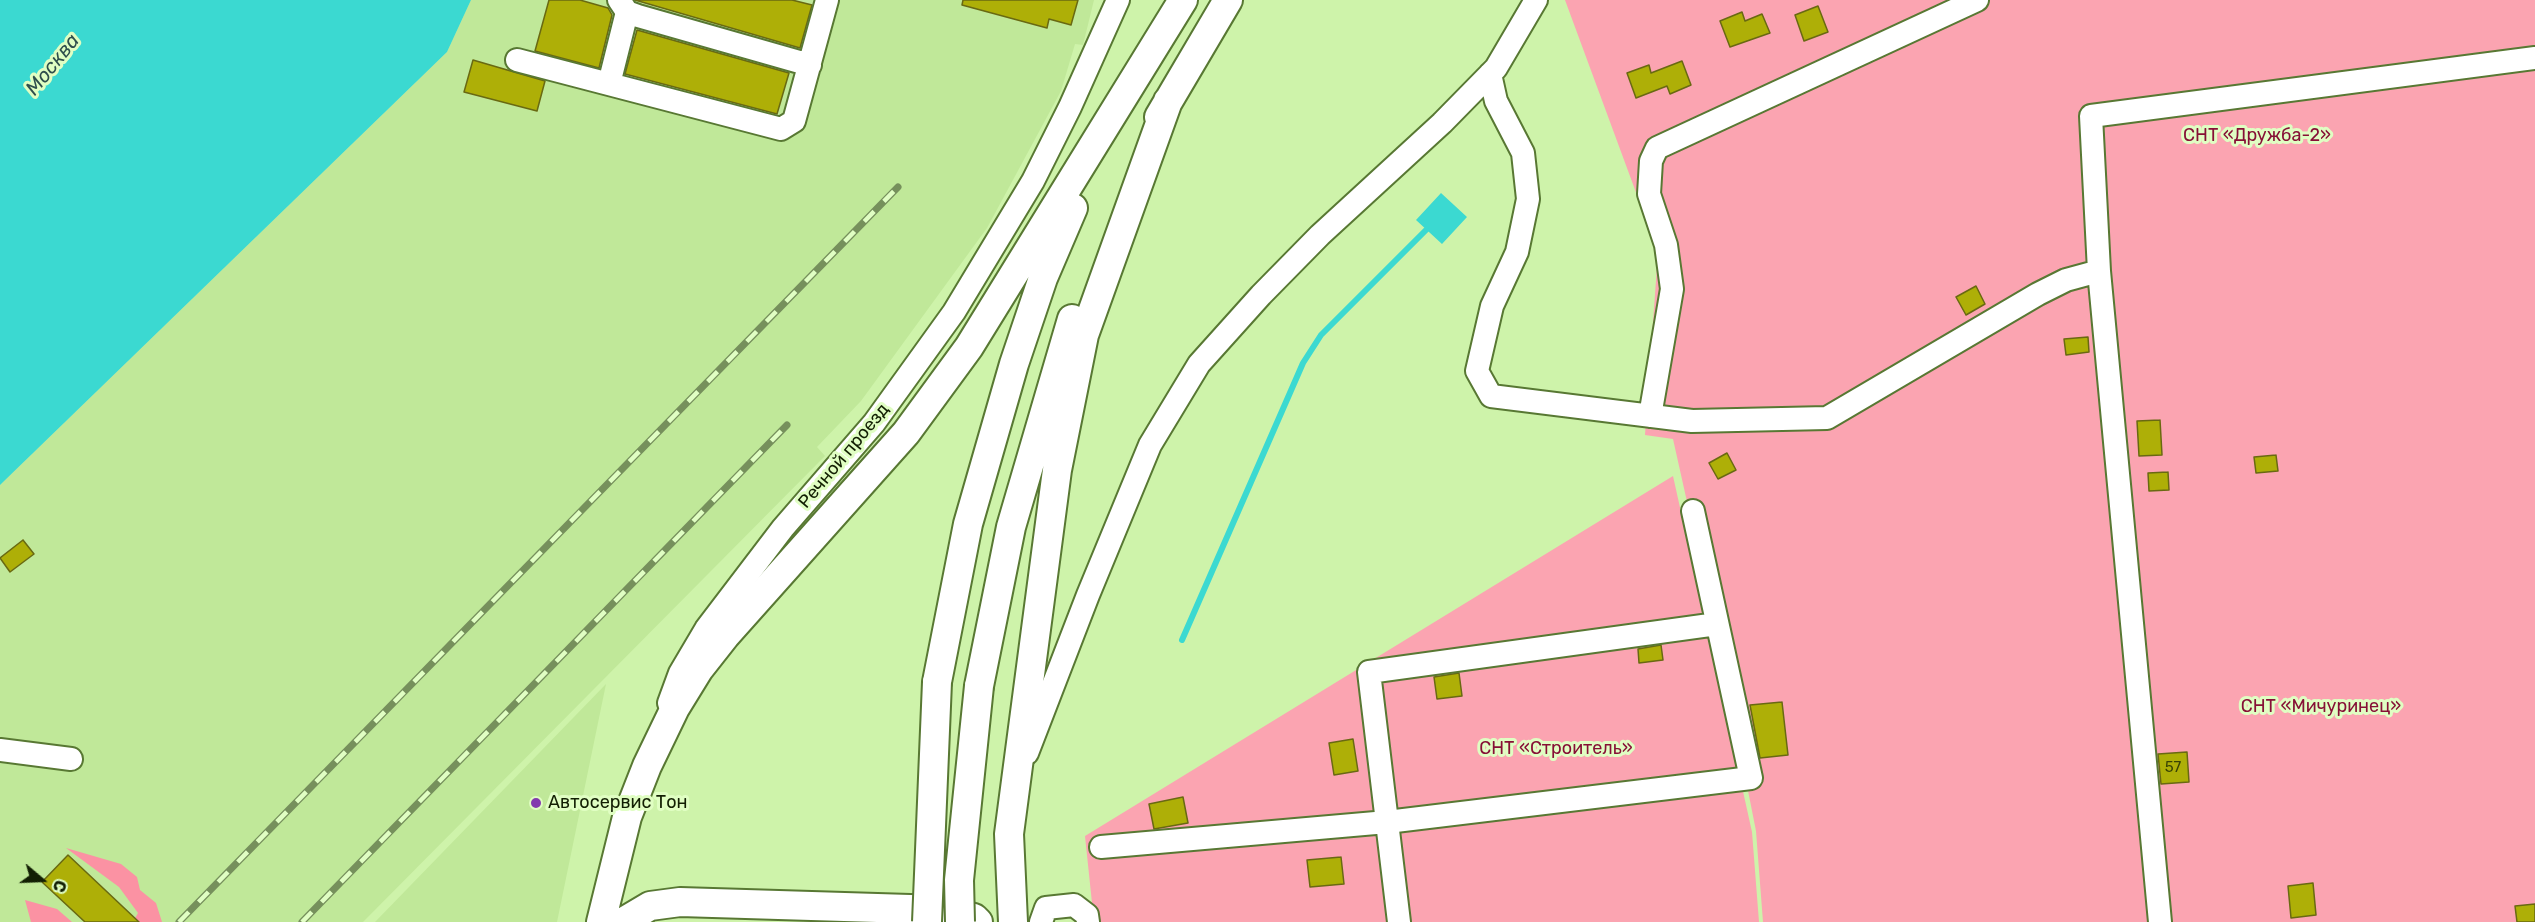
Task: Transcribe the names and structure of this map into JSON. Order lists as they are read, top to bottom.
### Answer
{
  "streets": {
    "main road": ["Речной проезд"]
  },
  "water": ["Москва"],
  "parks": ["СНТ «Дружба-2»", "СНТ «Мичуринец»", "СНТ «Строитель»"],
  "places": ["Автосервис Тон"],
  "house_numbers": ["57"],
  "north": "right"
}
